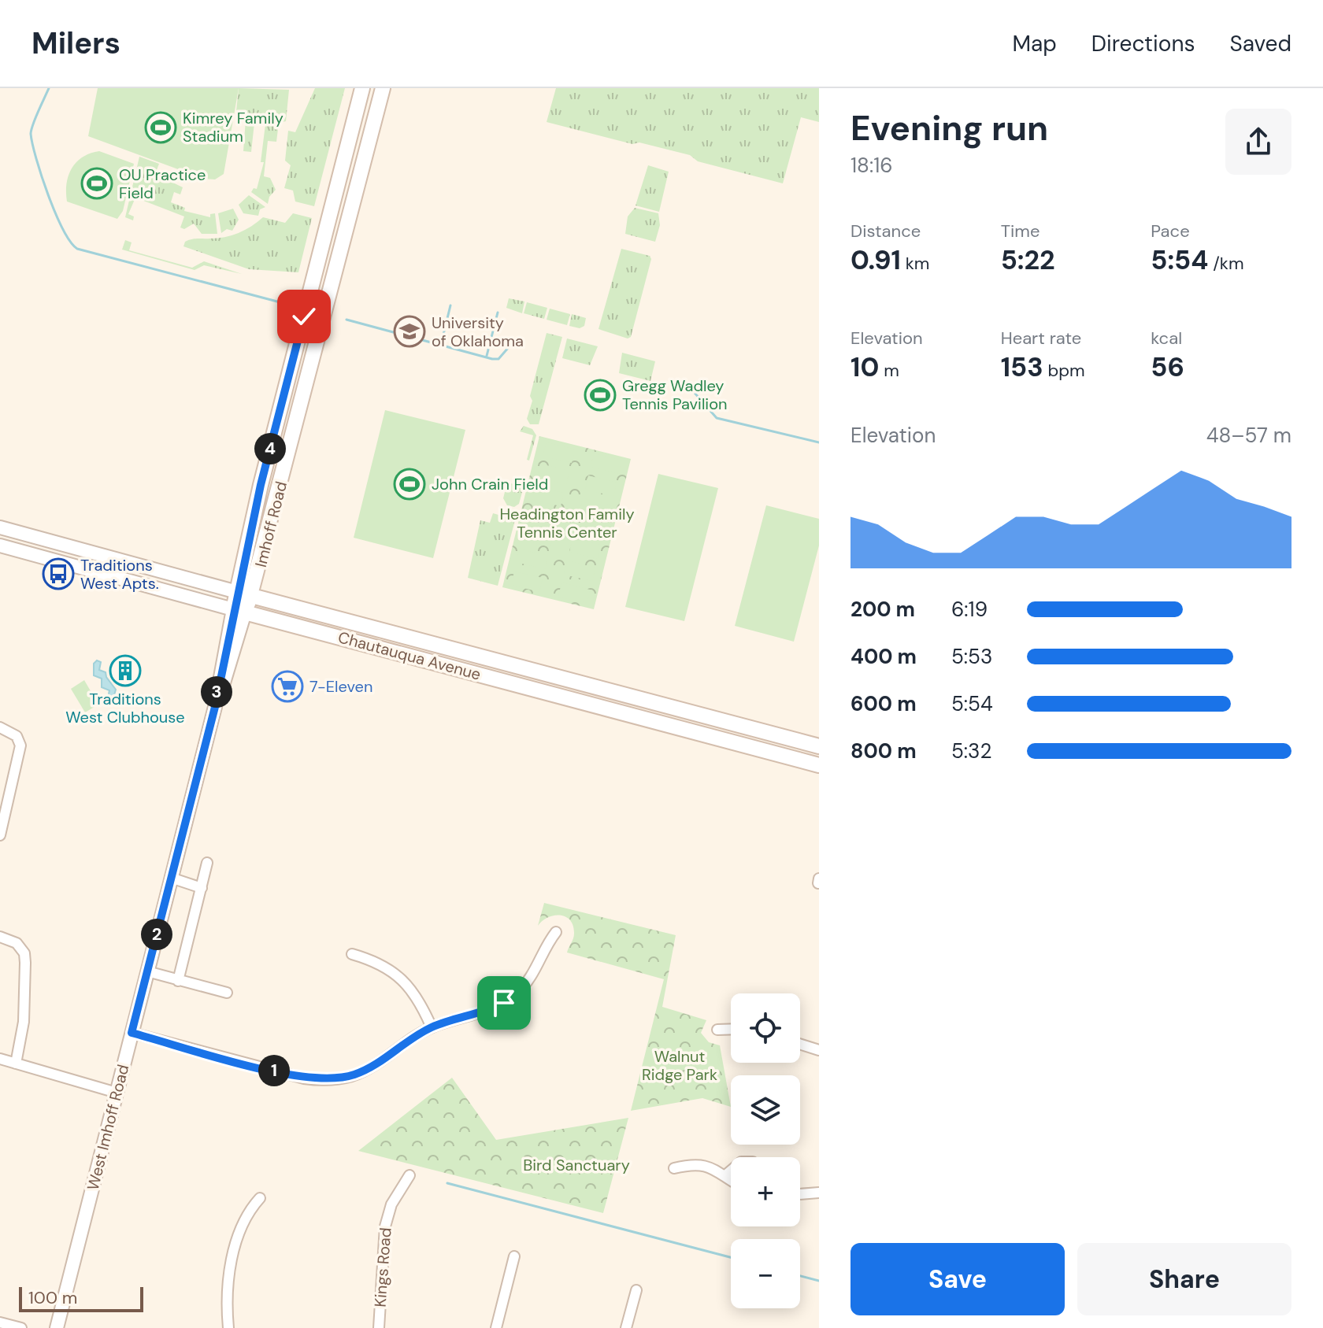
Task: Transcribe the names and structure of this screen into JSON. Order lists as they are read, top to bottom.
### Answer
{
  "streets": {
    "main road": ["Imhoff Road", "Chautauqua Avenue"],
    "street": ["West Imhoff Road", "Kings Road"]
  },
  "crossings": [
    ["Imhoff Road", "Chautauqua Avenue"],
    ["Imhoff Road", "West Imhoff Road"]
  ],
  "parks": ["Headington Family Tennis Center", "Walnut Ridge Park", "Bird Sanctuary"],
  "places": {
    "sports": [
      "Kimrey Family Stadium",
      "OU Practice Field",
      "Gregg Wadley Tennis Pavilion",
      "John Crain Field"
    ],
    "school or university": ["University of Oklahoma"],
    "bus stop": ["Traditions West Apts."],
    "building": ["Traditions West Clubhouse"],
    "supermarket": ["7-Eleven"]
  },
  "scale_bar": "100 m",
  "page": {
    "header": "Milers",
    "nav": ["Map", "Directions", "Saved"],
    "heading": ["Evening run", "18:16"],
    "stats": [
      ["Distance", "0.91 km"],
      ["Time", "5:22"],
      ["Pace", "5:54 /km"],
      ["Elevation", "10 m"],
      ["Heart rate", "153 bpm"],
      ["kcal", "56"]
    ],
    "chart": ["Elevation", "48–57 m"],
    "pins": [
      "4",
      "3",
      "2",
      "1"
    ],
    "list": [
      {
        "name": "200 m",
        "note": "6:19"
      },
      {
        "name": "400 m",
        "note": "5:53"
      },
      {
        "name": "600 m",
        "note": "5:54"
      },
      {
        "name": "800 m",
        "note": "5:32"
      }
    ],
    "map_buttons": ["+", "−"],
    "buttons": ["Save", "Share"],
    "scale": "100 m"
  }
}
